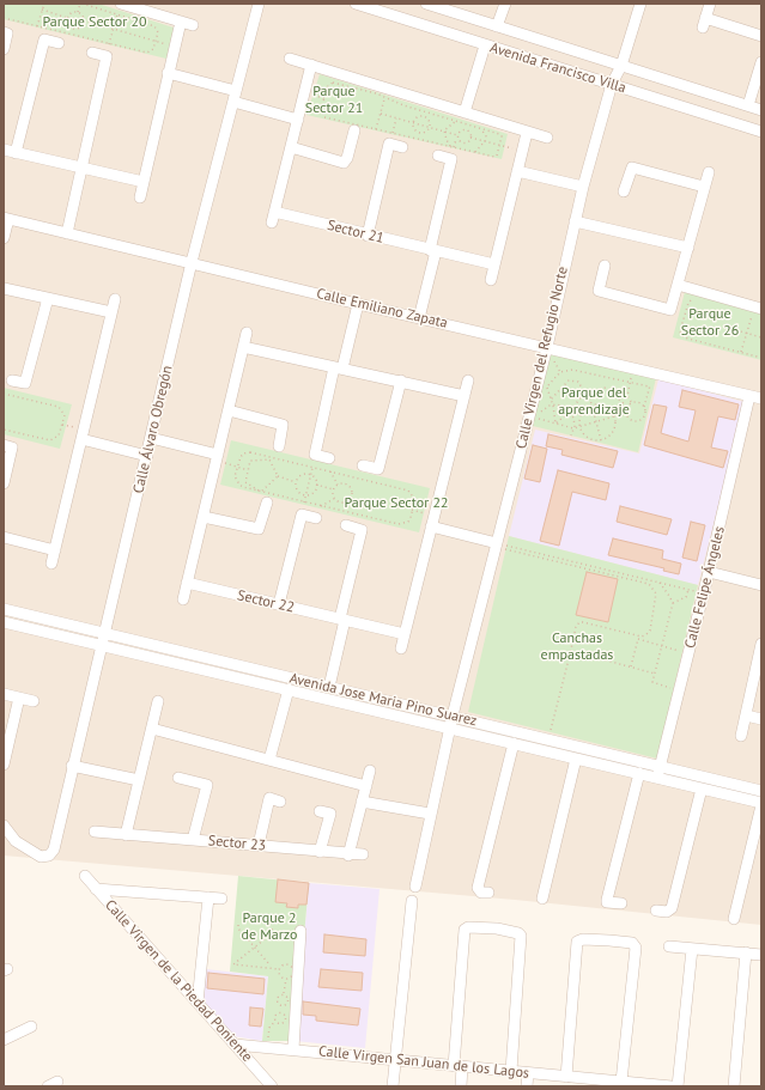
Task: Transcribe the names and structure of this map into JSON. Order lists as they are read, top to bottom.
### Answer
{
  "streets": {
    "street": [
      "Avenida Francisco Villa",
      "Sector 21",
      "Calle Emiliano Zapata",
      "Calle Virgen del Refugio Norte",
      "Calle Álvaro Obregón",
      "Calle Felipe Ángeles",
      "Sector 22",
      "Avenida Jose Maria Pino Suarez",
      "Sector 23",
      "Calle Virgen de la Piedad Poniente",
      "Calle Virgen San Juan de los Lagos"
    ]
  },
  "crossings": [
    ["Avenida Francisco Villa", "Calle Virgen del Refugio Norte"],
    ["Calle Emiliano Zapata", "Calle Virgen del Refugio Norte"],
    ["Calle Emiliano Zapata", "Calle Álvaro Obregón"],
    ["Calle Emiliano Zapata", "Calle Felipe Ángeles"],
    ["Calle Virgen del Refugio Norte", "Avenida Jose Maria Pino Suarez"],
    ["Calle Álvaro Obregón", "Avenida Jose Maria Pino Suarez"],
    ["Calle Felipe Ángeles", "Avenida Jose Maria Pino Suarez"],
    ["Calle Virgen de la Piedad Poniente", "Calle Virgen San Juan de los Lagos"]
  ],
  "parks": [
    "Parque Sector 20",
    "Parque Sector 21",
    "Parque Sector 26",
    "Parque del aprendizaje",
    "Parque Sector 22",
    "Canchas empastadas",
    "Parque 2 de Marzo"
  ]
}
